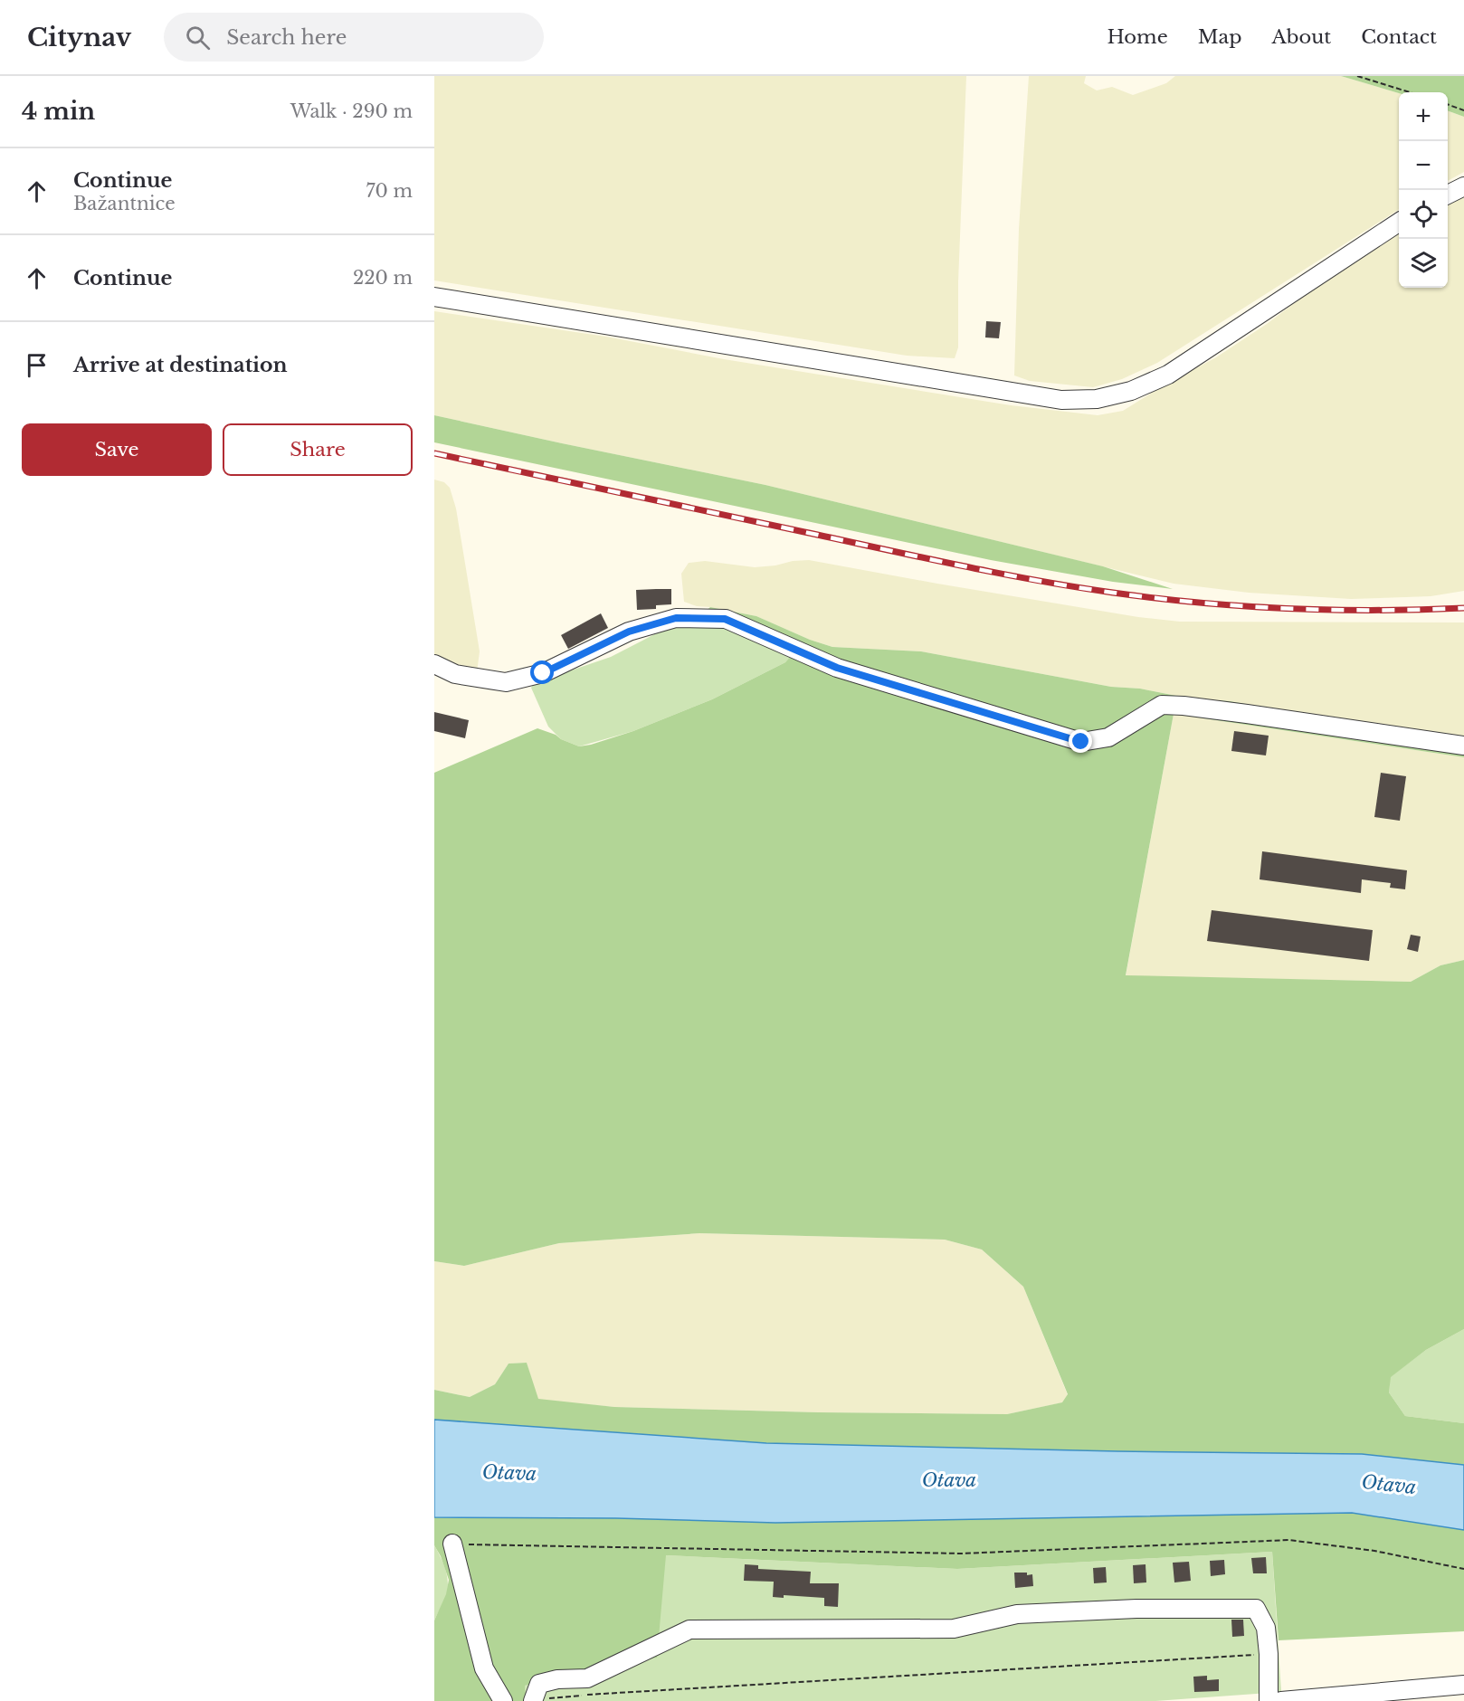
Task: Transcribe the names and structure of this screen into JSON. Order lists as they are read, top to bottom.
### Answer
{
  "water": ["Otava"],
  "page": {
    "header": "Citynav",
    "search": "Search here",
    "nav": [
      "Home",
      "Map",
      "About",
      "Contact"
    ],
    "heading": ["4 min", "Walk · 290 m"],
    "map_buttons": ["+", "−"],
    "list": [
      ["Continue", "Bažantnice", "70 m"],
      ["Continue", "220 m"],
      "Arrive at destination"
    ],
    "buttons": ["Save", "Share"]
  }
}
